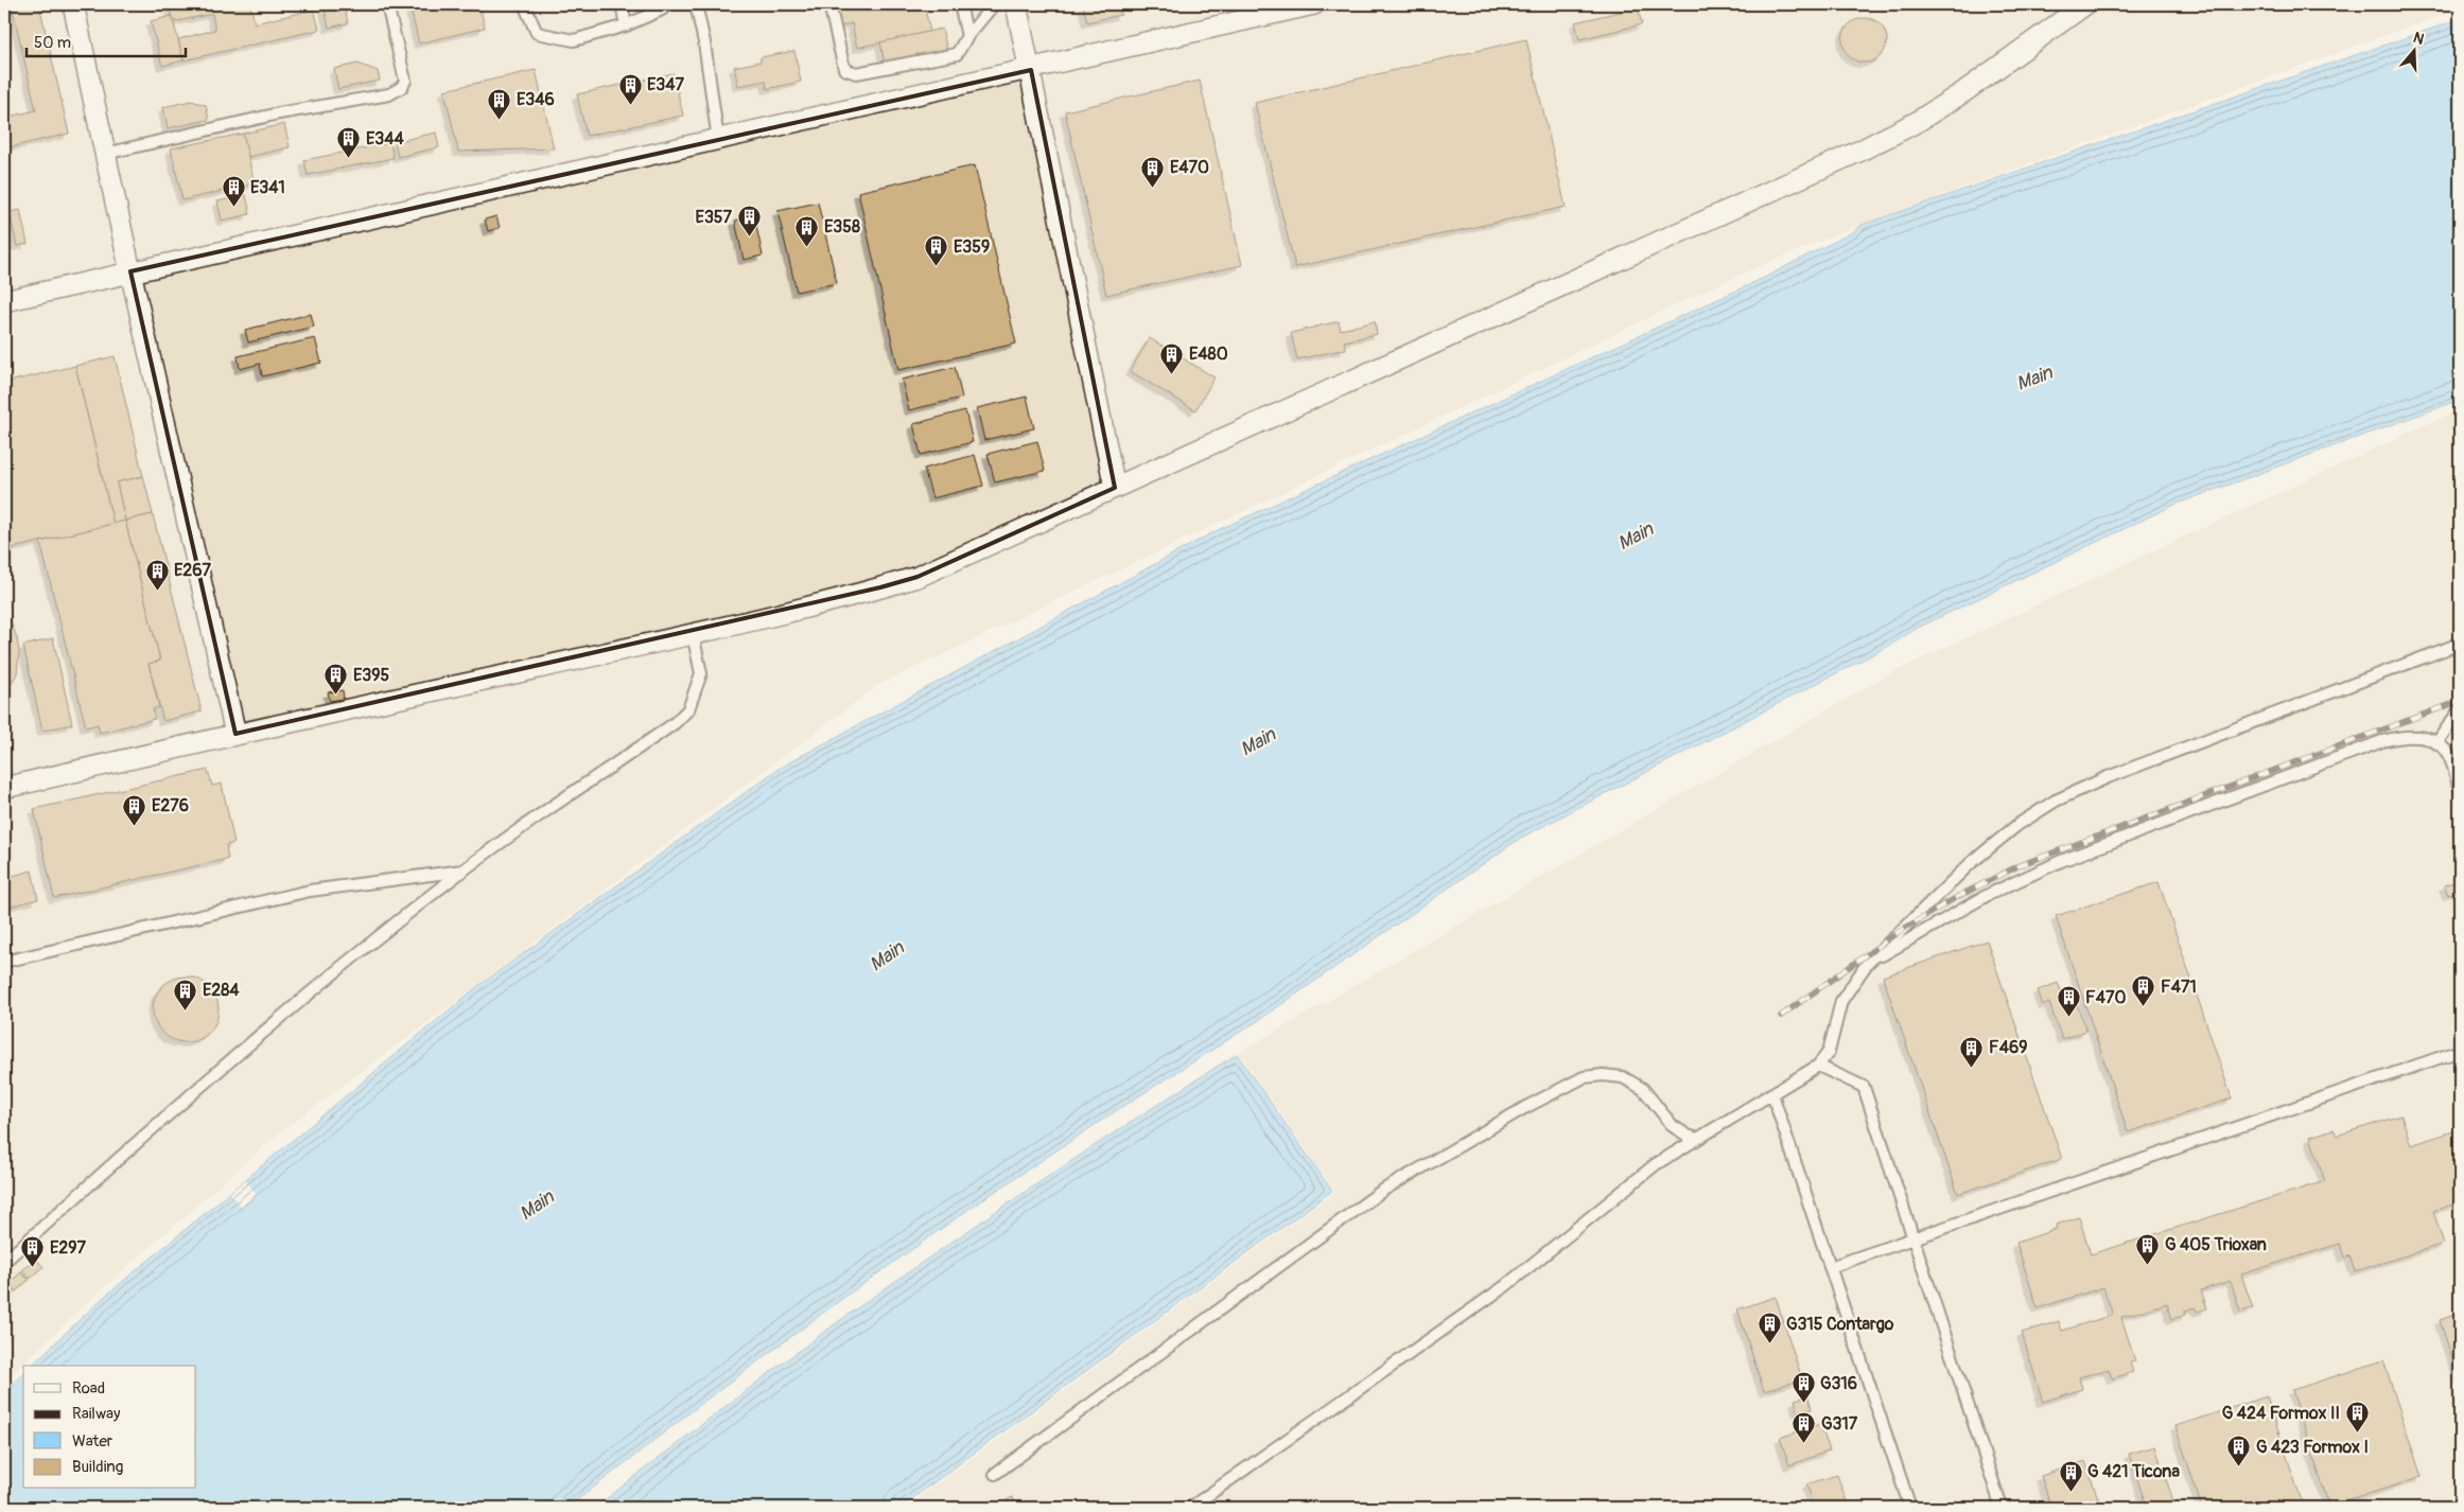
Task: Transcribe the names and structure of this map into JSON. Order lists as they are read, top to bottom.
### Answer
{
  "water": ["Main"],
  "places": {
    "building": [
      "E347",
      "E346",
      "E344",
      "E470",
      "E341",
      "E357",
      "E358",
      "E359",
      "E480",
      "E267",
      "E395",
      "E276",
      "F471",
      "E284",
      "F470",
      "F469",
      "G 405 Trioxan",
      "E297",
      "G315 Contargo",
      "G316",
      "G 424 Formox II",
      "G317",
      "G 423 Formox I",
      "G 421 Ticona"
    ]
  },
  "legend": [
    "Road",
    "Railway",
    "Water",
    "Building"
  ],
  "scale_bar": "50 m",
  "north": "top"
}
